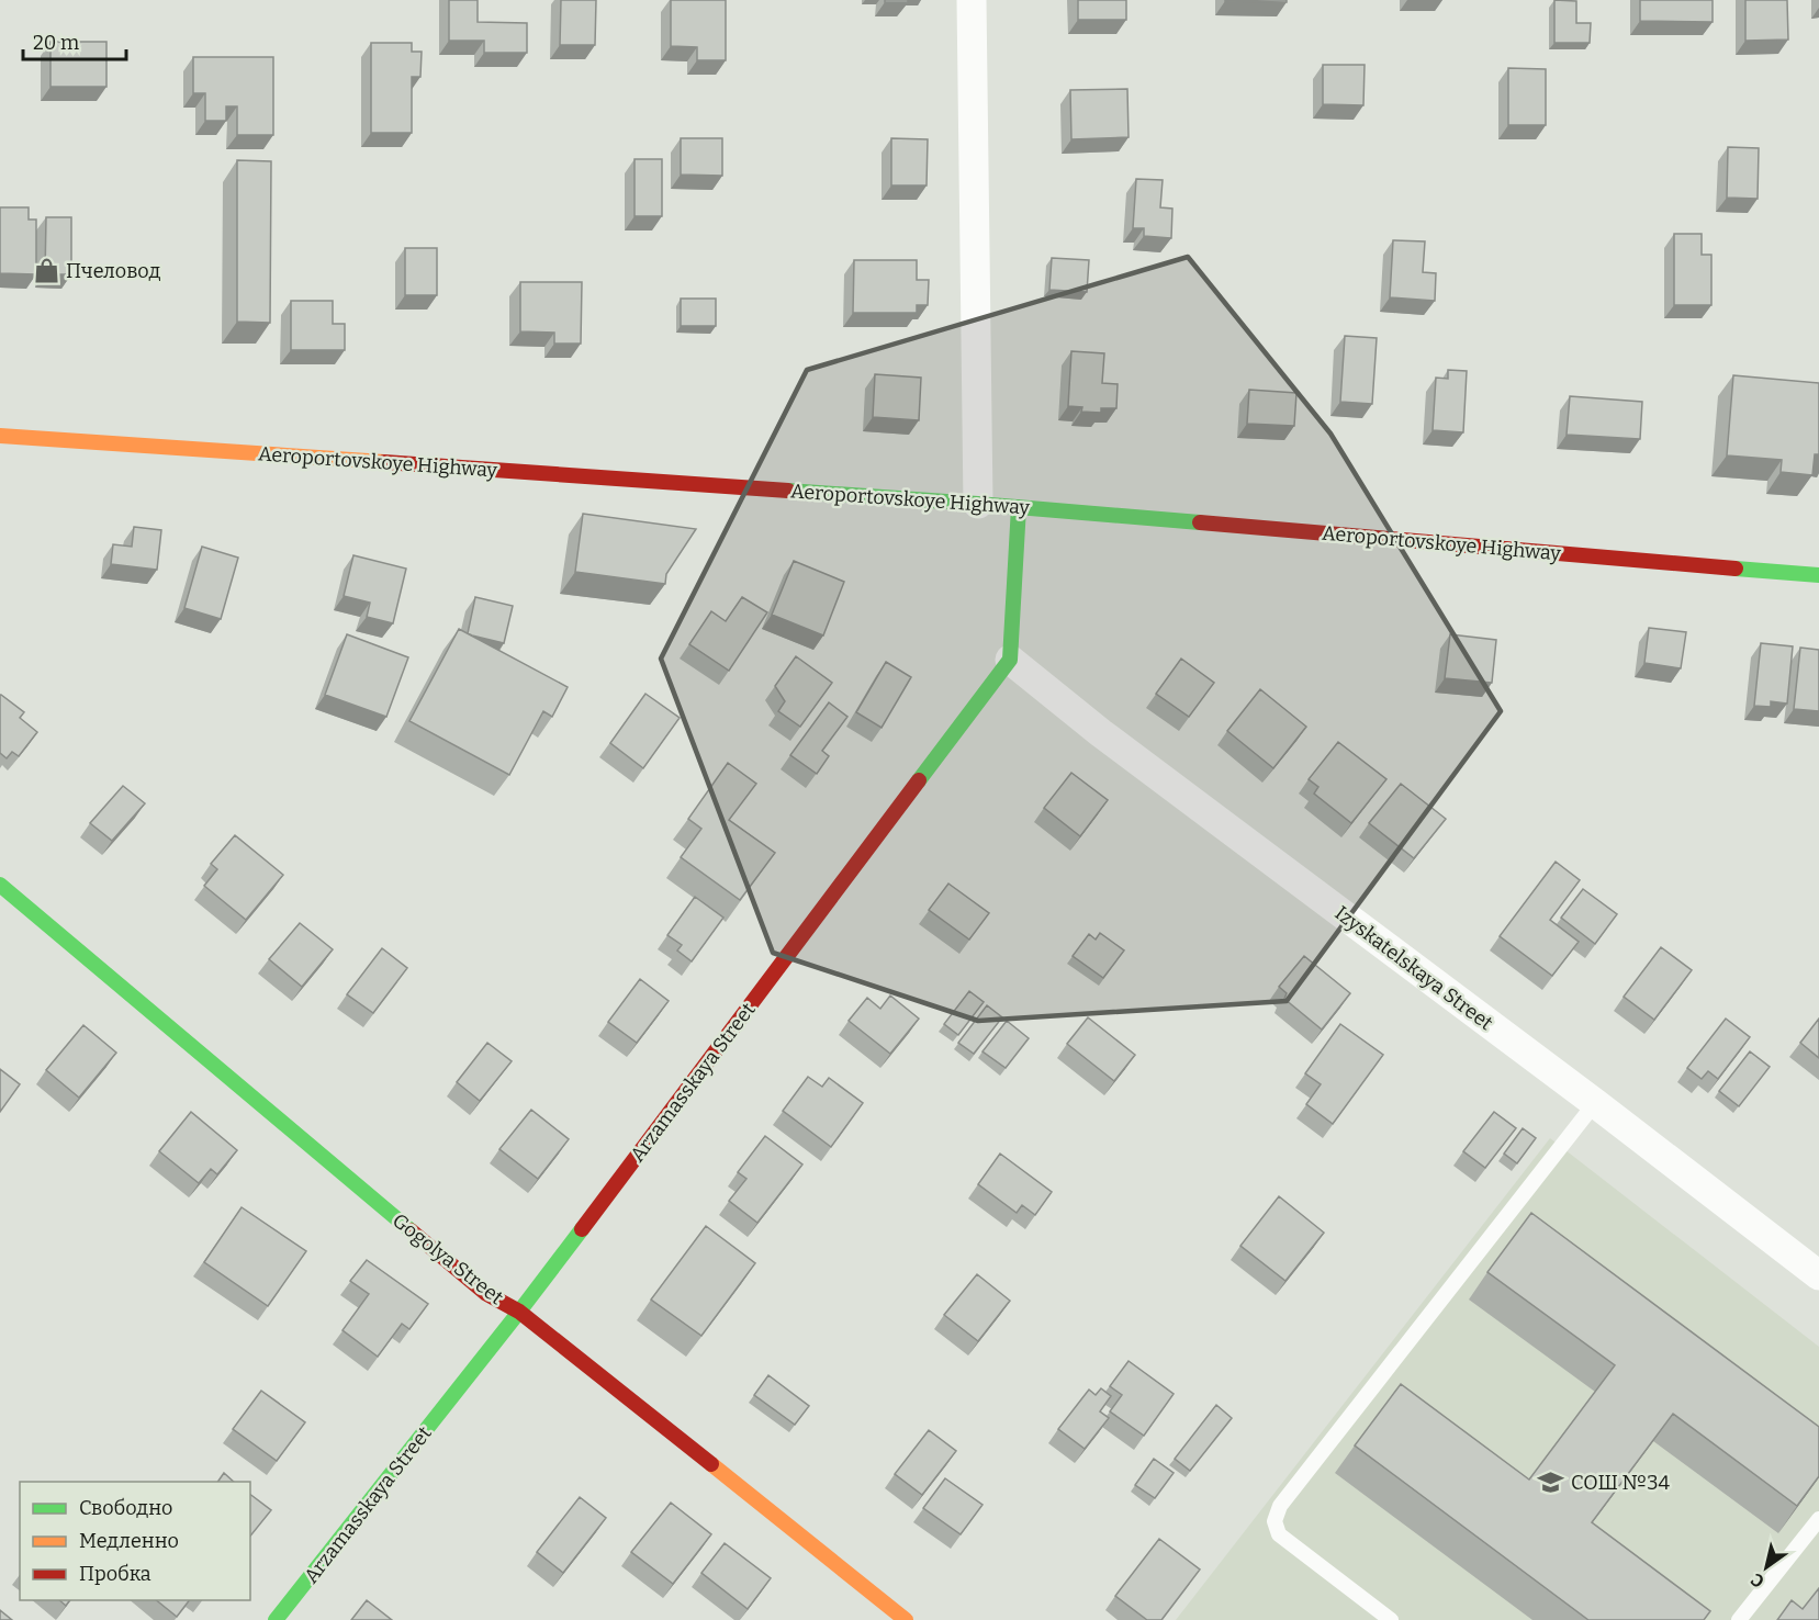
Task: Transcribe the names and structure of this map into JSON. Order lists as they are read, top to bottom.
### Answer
{
  "streets": {
    "street": [
      "Aeroportovskoye Highway",
      "Izyskatelskaya Street",
      "Arzamasskaya Street",
      "Gogolya Street"
    ]
  },
  "crossings": [
    ["Izyskatelskaya Street", "Arzamasskaya Street"],
    ["Arzamasskaya Street", "Gogolya Street"]
  ],
  "places": {
    "shop": ["Пчеловод"],
    "school or university": ["СОШ №34"]
  },
  "legend": ["Свободно", "Медленно", "Пробка"],
  "scale_bar": "20 m",
  "north": "bottom left"
}
